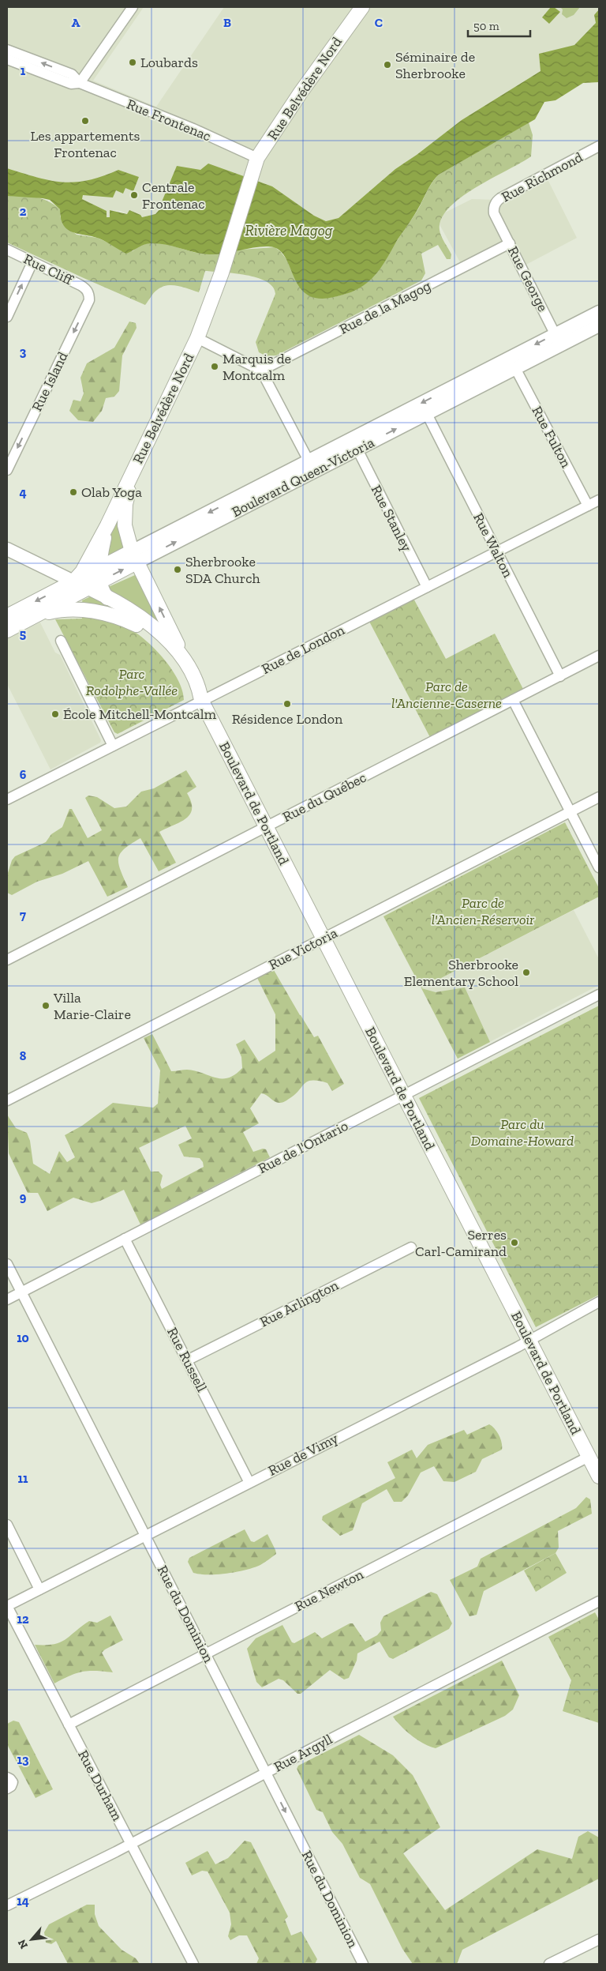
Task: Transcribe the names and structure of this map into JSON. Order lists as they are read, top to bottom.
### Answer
{
  "streets": {
    "main road": ["Rue Belvédère Nord", "Boulevard Queen-Victoria", "Boulevard de Portland"],
    "street": [
      "Rue Frontenac",
      "Rue Richmond",
      "Rue Cliff",
      "Rue George",
      "Rue de la Magog",
      "Rue Island",
      "Rue Fulton",
      "Rue Stanley",
      "Rue Walton",
      "Rue de London",
      "Rue du Québec",
      "Rue Victoria",
      "Rue de l'Ontario",
      "Rue Arlington",
      "Rue Russell",
      "Rue de Vimy",
      "Rue Newton",
      "Rue du Dominion",
      "Rue Argyll",
      "Rue Durham"
    ]
  },
  "crossings": [
    ["Rue Belvédère Nord", "Rue Frontenac"],
    ["Rue Belvédère Nord", "Boulevard Queen-Victoria"],
    ["Rue Belvédère Nord", "Boulevard de Portland"],
    ["Rue Richmond", "Rue George"],
    ["Rue Cliff", "Rue Island"],
    ["Rue George", "Rue de la Magog"],
    ["Rue George", "Boulevard Queen-Victoria"],
    ["Rue Fulton", "Boulevard Queen-Victoria"],
    ["Rue Fulton", "Rue de London"],
    ["Boulevard Queen-Victoria", "Rue Stanley"],
    ["Boulevard Queen-Victoria", "Rue Walton"],
    ["Boulevard Queen-Victoria", "Boulevard de Portland"],
    ["Rue Stanley", "Rue de London"],
    ["Rue Walton", "Rue de London"],
    ["Rue Walton", "Rue du Québec"],
    ["Rue de London", "Boulevard de Portland"],
    ["Rue du Québec", "Boulevard de Portland"],
    ["Boulevard de Portland", "Rue Victoria"],
    ["Boulevard de Portland", "Rue de l'Ontario"],
    ["Boulevard de Portland", "Rue de Vimy"],
    ["Boulevard de Portland", "Rue Newton"],
    ["Rue de l'Ontario", "Rue Russell"],
    ["Rue de l'Ontario", "Rue du Dominion"],
    ["Rue Arlington", "Rue Russell"],
    ["Rue Russell", "Rue de Vimy"],
    ["Rue de Vimy", "Rue du Dominion"],
    ["Rue de Vimy", "Rue Durham"],
    ["Rue Newton", "Rue du Dominion"],
    ["Rue Newton", "Rue Durham"],
    ["Rue du Dominion", "Rue Argyll"],
    ["Rue Argyll", "Rue Durham"]
  ],
  "one_way": ["Rue Island"],
  "water": ["Rivière Magog"],
  "parks": [
    "Parc Rodolphe-Vallée",
    "Parc de l'Ancienne-Caserne",
    "Parc de l'Ancien-Réservoir",
    "Parc du Domaine-Howard"
  ],
  "places": [
    "Loubards",
    "Séminaire de Sherbrooke",
    "Les appartements Frontenac",
    "Centrale Frontenac",
    "Marquis de Montcalm",
    "Olab Yoga",
    "Sherbrooke SDA Church",
    "Résidence London",
    "École Mitchell-Montcalm",
    "Sherbrooke Elementary School",
    "Villa Marie-Claire",
    "Serres Carl-Camirand"
  ],
  "scale_bar": "50 m",
  "north": "bottom left",
  "grid": {
    "columns": ["A", "B", "C"],
    "rows": [
      "1",
      "2",
      "3",
      "4",
      "5",
      "6",
      "7",
      "8",
      "9",
      "10",
      "11",
      "12",
      "13",
      "14"
    ]
  }
}
